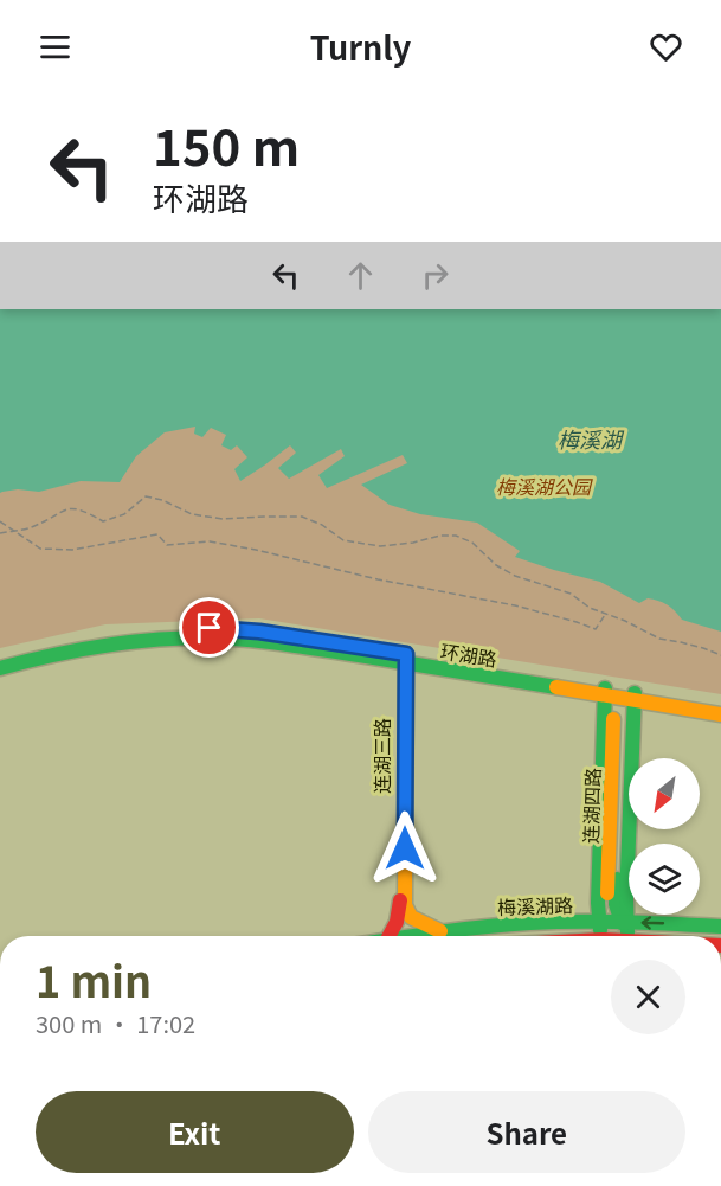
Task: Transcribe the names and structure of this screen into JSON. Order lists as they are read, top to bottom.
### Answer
{
  "streets": {
    "main road": [
      "环湖路",
      "连湖三路",
      "连湖四路",
      "梅溪湖路"
    ]
  },
  "crossings": [
    ["环湖路", "连湖三路"],
    ["环湖路", "连湖四路"],
    ["连湖三路", "梅溪湖路"],
    ["连湖四路", "梅溪湖路"]
  ],
  "water": ["梅溪湖"],
  "parks": ["梅溪湖公园"],
  "north": "bottom left",
  "page": {
    "header": "Turnly",
    "turn": ["150 m", "环湖路"],
    "heading": ["1 min", "300 m · 17:02"],
    "buttons": ["Exit", "Share"]
  }
}
